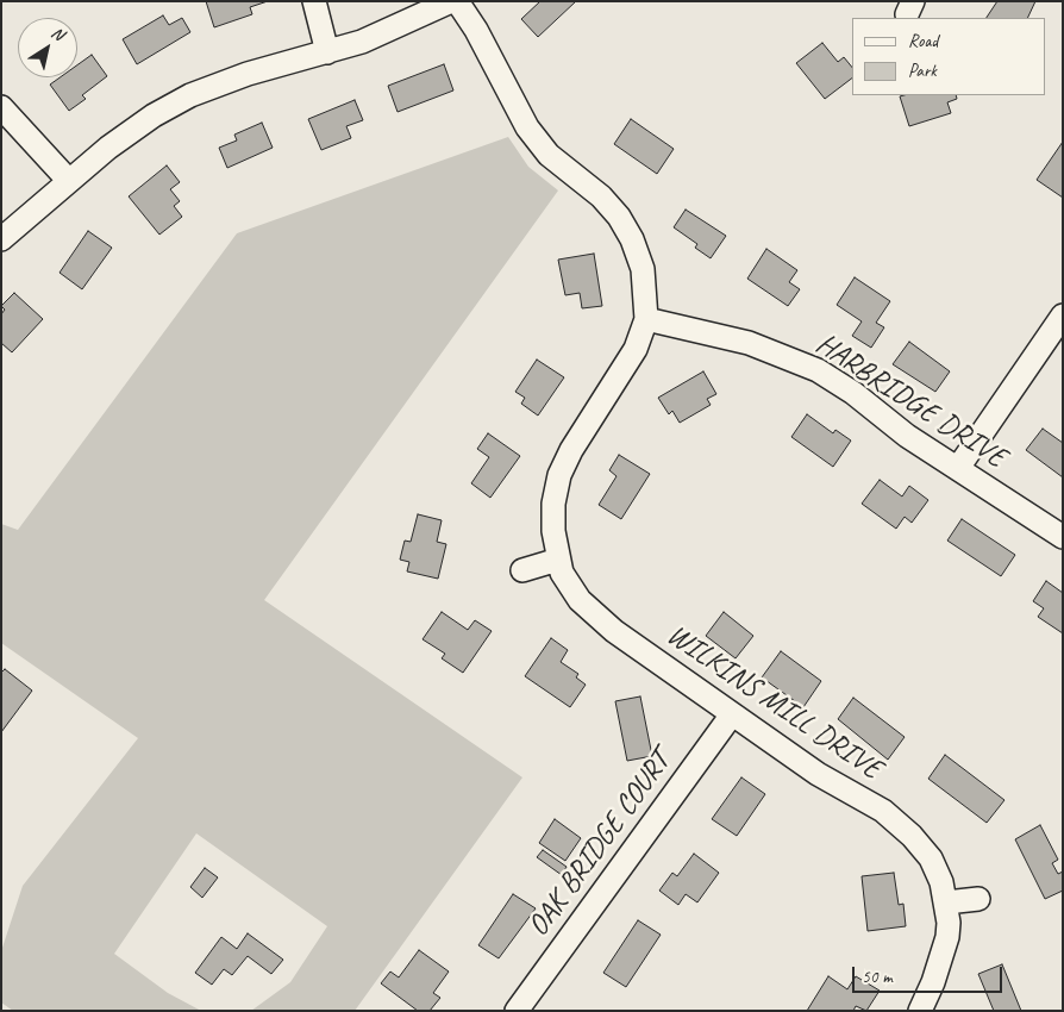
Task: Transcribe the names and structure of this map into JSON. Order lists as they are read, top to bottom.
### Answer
{
  "streets": {
    "street": ["HARBRIDGE DRIVE", "WILKINS MILL DRIVE", "OAK BRIDGE COURT"]
  },
  "crossings": [
    ["HARBRIDGE DRIVE", "WILKINS MILL DRIVE"],
    ["WILKINS MILL DRIVE", "OAK BRIDGE COURT"]
  ],
  "legend": ["Road", "Park"],
  "scale_bar": "50 m",
  "north": "top right"
}
